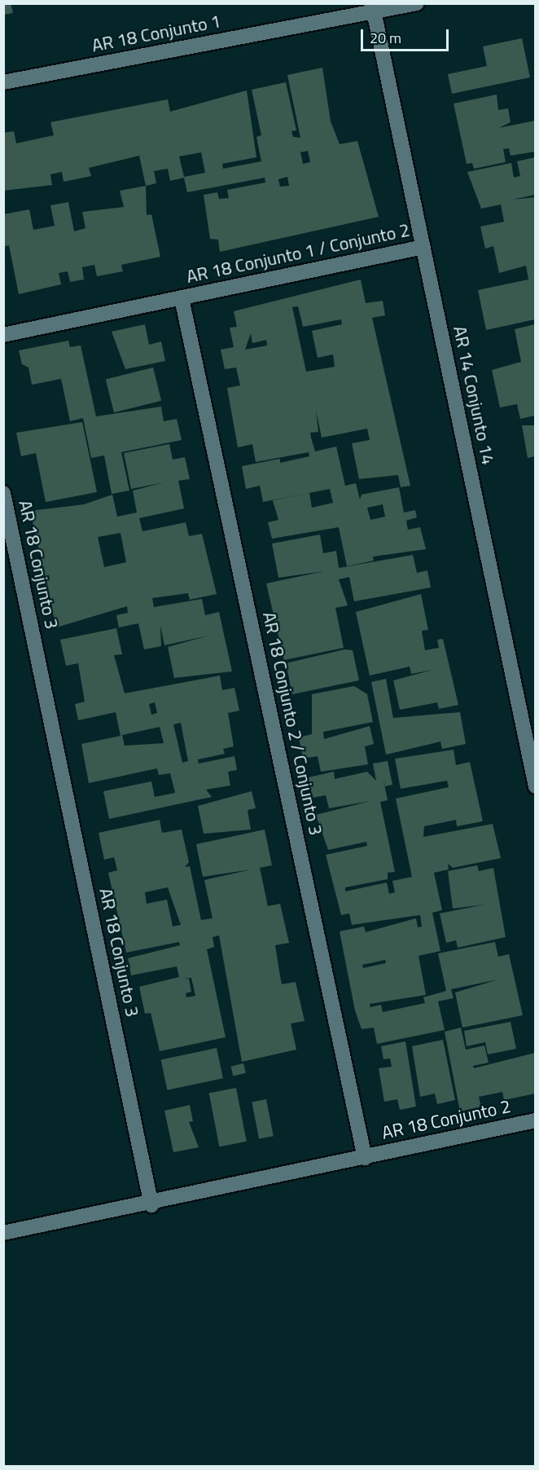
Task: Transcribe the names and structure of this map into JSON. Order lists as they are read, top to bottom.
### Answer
{
  "streets": {
    "street": [
      "AR 18 Conjunto 1",
      "AR 18 Conjunto 1 / Conjunto 2",
      "AR 14 Conjunto 14",
      "AR 18 Conjunto 3",
      "AR 18 Conjunto 2 / Conjunto 3",
      "AR 18 Conjunto 2"
    ]
  },
  "crossings": [
    ["AR 18 Conjunto 1", "AR 14 Conjunto 14"],
    ["AR 18 Conjunto 1 / Conjunto 2", "AR 14 Conjunto 14"],
    ["AR 18 Conjunto 1 / Conjunto 2", "AR 18 Conjunto 2 / Conjunto 3"],
    ["AR 18 Conjunto 2 / Conjunto 3", "AR 18 Conjunto 2"]
  ],
  "scale_bar": "20 m"
}
